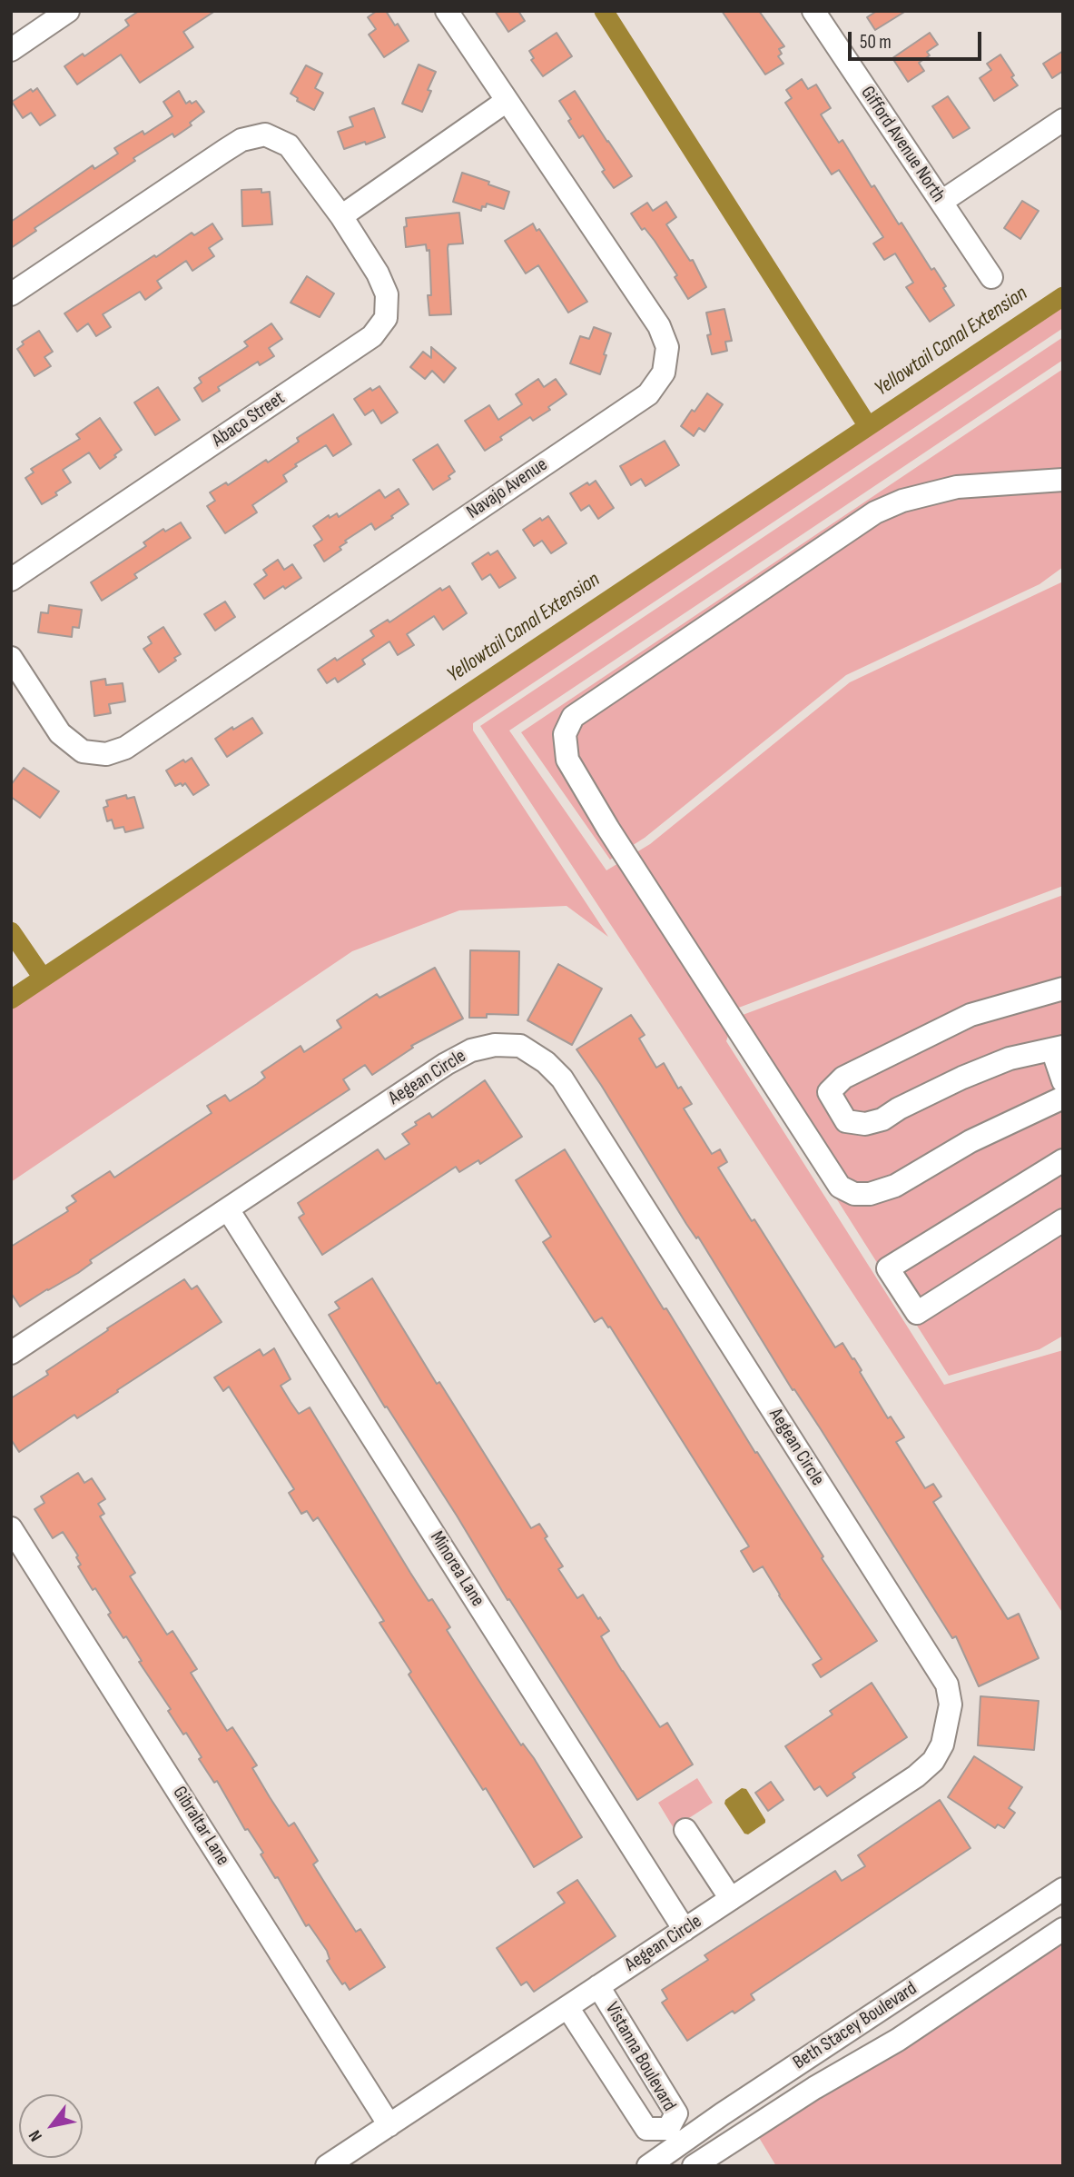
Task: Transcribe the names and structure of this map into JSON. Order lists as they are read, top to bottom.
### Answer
{
  "streets": {
    "street": [
      "Gifford Avenue North",
      "Abaco Street",
      "Navajo Avenue",
      "Aegean Circle",
      "Minorea Lane",
      "Gibraltar Lane",
      "Beth Stacey Boulevard",
      "Vistanna Boulevard"
    ]
  },
  "crossings": [
    ["Aegean Circle", "Minorea Lane"],
    ["Aegean Circle", "Gibraltar Lane"],
    ["Aegean Circle", "Vistanna Boulevard"],
    ["Beth Stacey Boulevard", "Vistanna Boulevard"]
  ],
  "water": ["Yellowtail Canal Extension"],
  "scale_bar": "50 m",
  "north": "bottom left"
}
